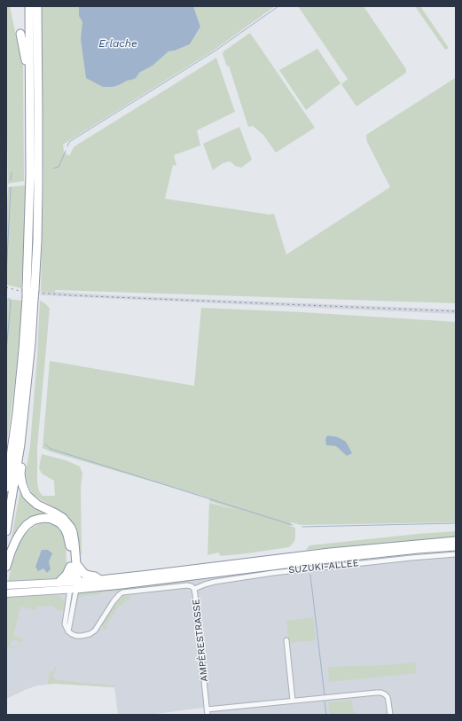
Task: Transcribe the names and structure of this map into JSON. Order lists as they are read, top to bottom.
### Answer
{
  "streets": {
    "street": ["SUZUKI-ALLEE", "AMPÈRESTRASSE"]
  },
  "crossings": [
    ["SUZUKI-ALLEE", "AMPÈRESTRASSE"]
  ],
  "water": ["Erlache"]
}
